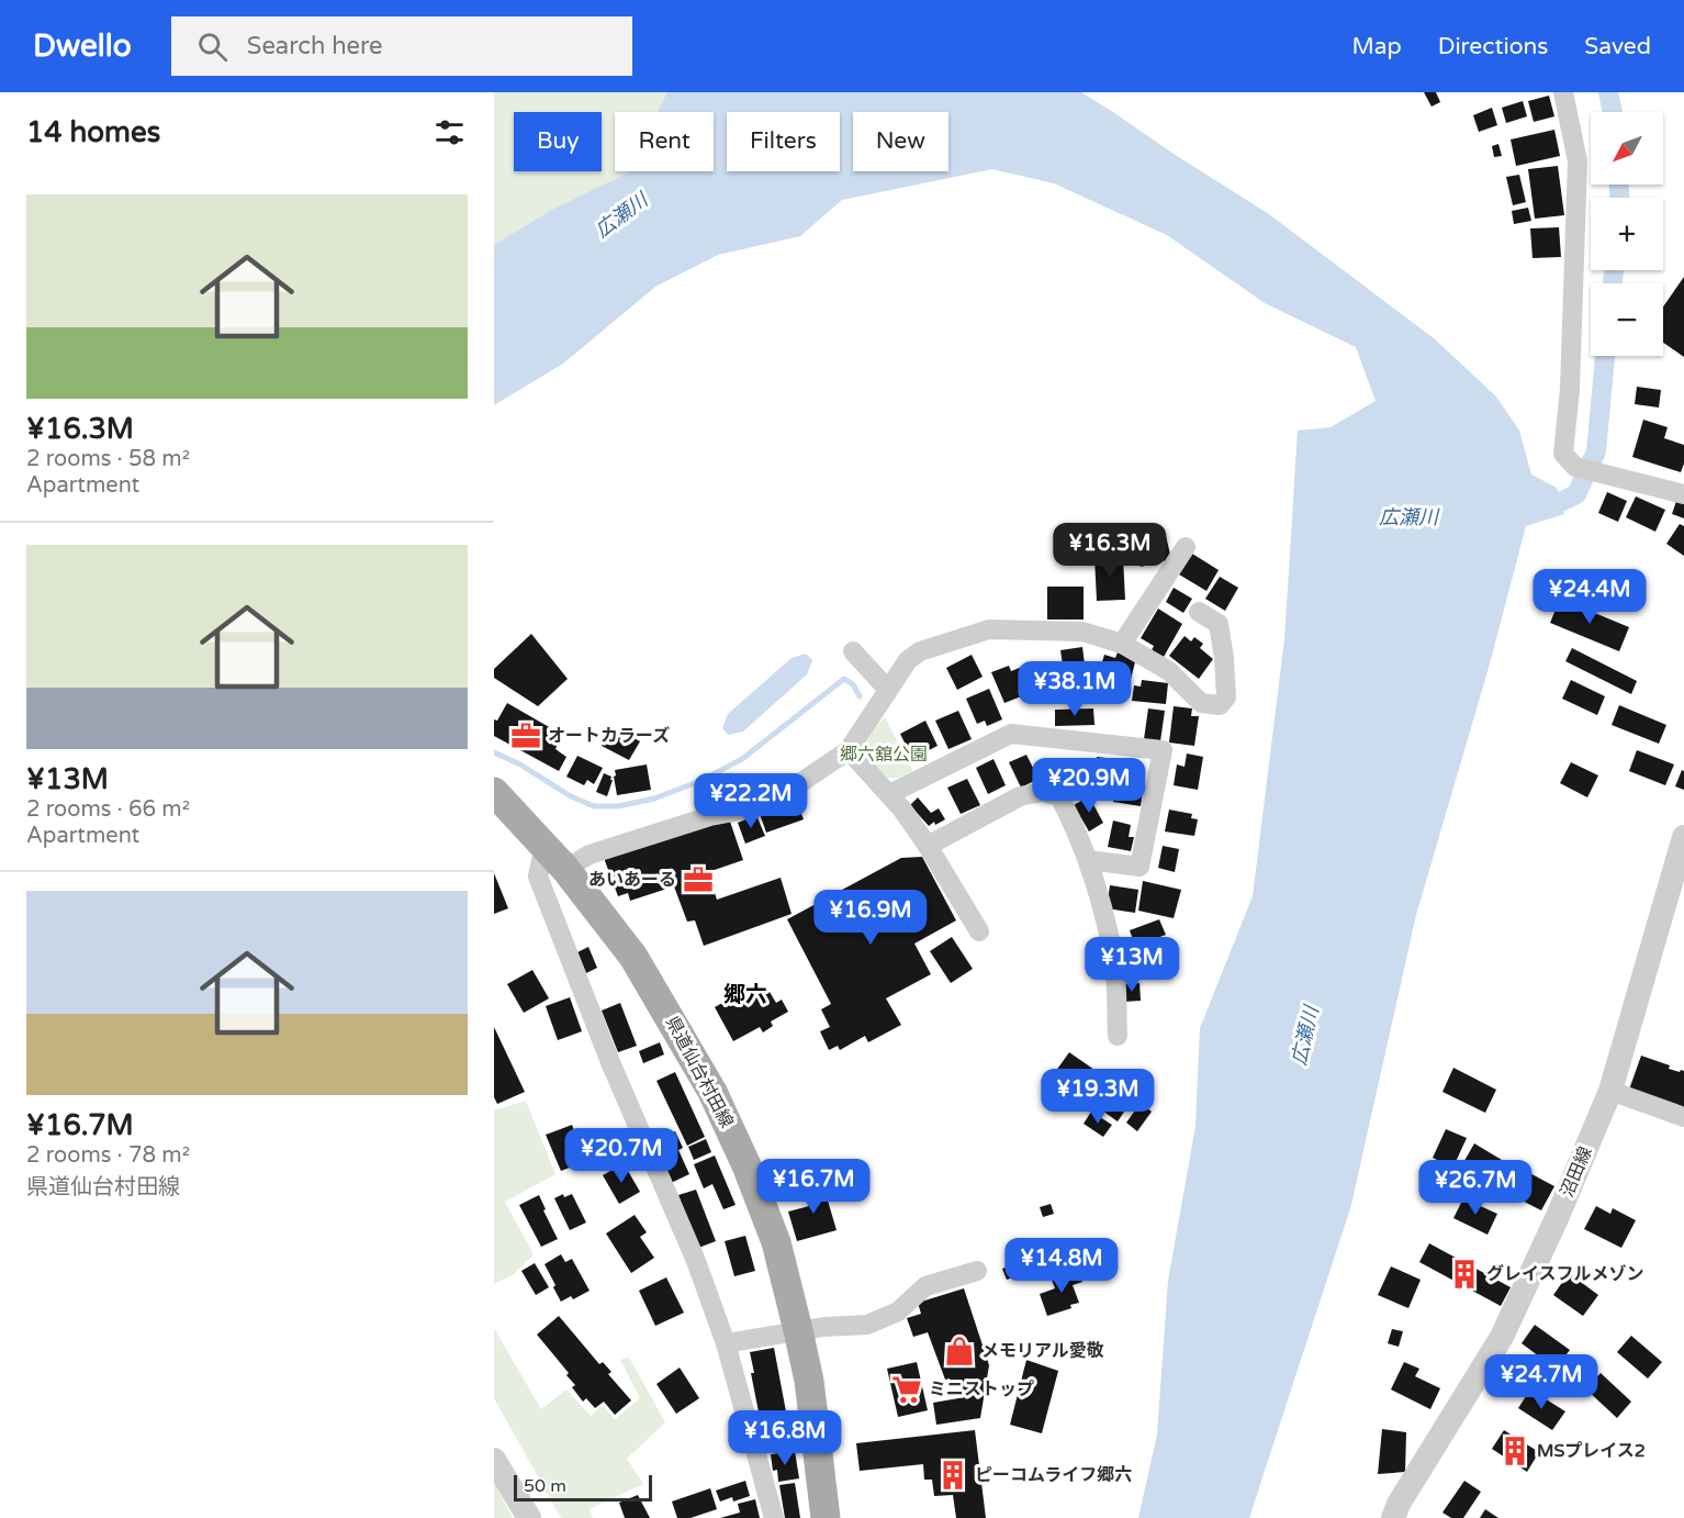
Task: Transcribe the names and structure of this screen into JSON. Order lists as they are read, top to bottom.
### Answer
{
  "streets": {
    "main road": ["県道仙台村田線"],
    "street": ["沼田線"]
  },
  "districts": ["郷六"],
  "water": ["広瀬川"],
  "parks": ["郷六舘公園"],
  "places": {
    "office": ["オートカラーズ", "あいあーる"],
    "building": ["グレイスフルメゾン", "MSプレイス2", "ピーコムライフ郷六"],
    "shop": ["メモリアル愛敬"],
    "supermarket": ["ミニストップ"]
  },
  "scale_bar": "50 m",
  "north": "bottom left",
  "page": {
    "header": "Dwello",
    "search": "Search here",
    "nav": ["Map", "Directions", "Saved"],
    "heading": "14 homes",
    "map_buttons": ["+", "−"],
    "chip": [
      "Buy",
      "Rent",
      "Filters",
      "New"
    ],
    "list": [
      {
        "name": "¥16.3M",
        "note": "2 rooms · 58 m² · Apartment"
      },
      {
        "name": "¥13M",
        "note": "2 rooms · 66 m² · Apartment"
      },
      {
        "name": "¥16.7M",
        "note": "2 rooms · 78 m² · 県道仙台村田線"
      }
    ],
    "price": [
      "¥16.3M",
      "¥24.4M",
      "¥38.1M",
      "¥20.9M",
      "¥22.2M",
      "¥16.9M",
      "¥13M",
      "¥19.3M",
      "¥20.7M",
      "¥16.7M",
      "¥26.7M",
      "¥14.8M",
      "¥24.7M",
      "¥16.8M"
    ],
    "scale": "50 m"
  }
}
